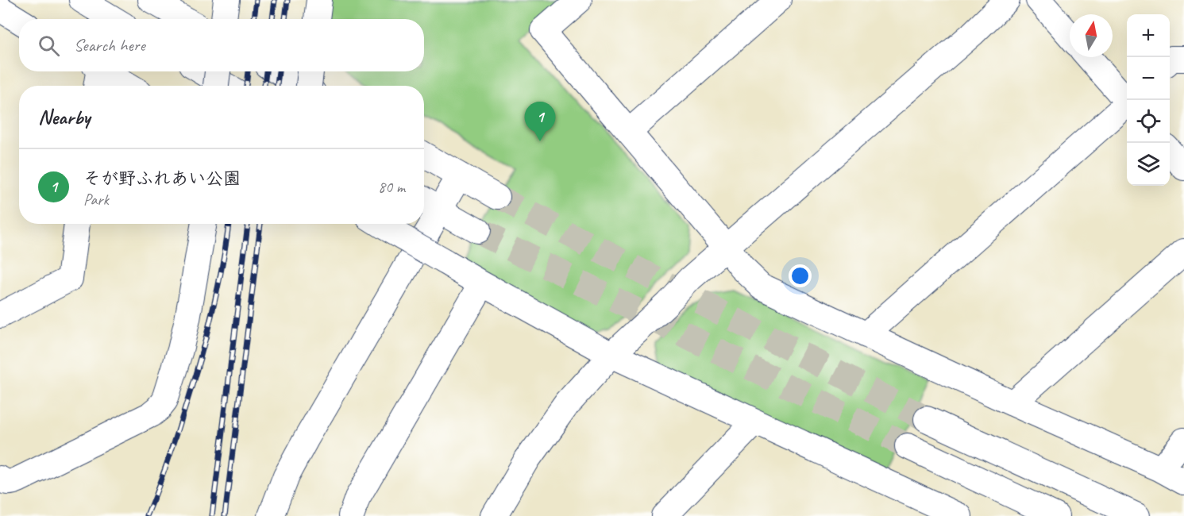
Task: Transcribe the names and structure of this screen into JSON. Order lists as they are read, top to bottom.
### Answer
{
  "north": "top",
  "page": {
    "map_buttons": ["+", "−"],
    "search": "Search here",
    "heading": "Nearby",
    "pins": "1",
    "list": [
      {
        "mark": "1",
        "name": "そが野ふれあい公園",
        "note": "Park",
        "value": "80 m"
      }
    ]
  }
}
